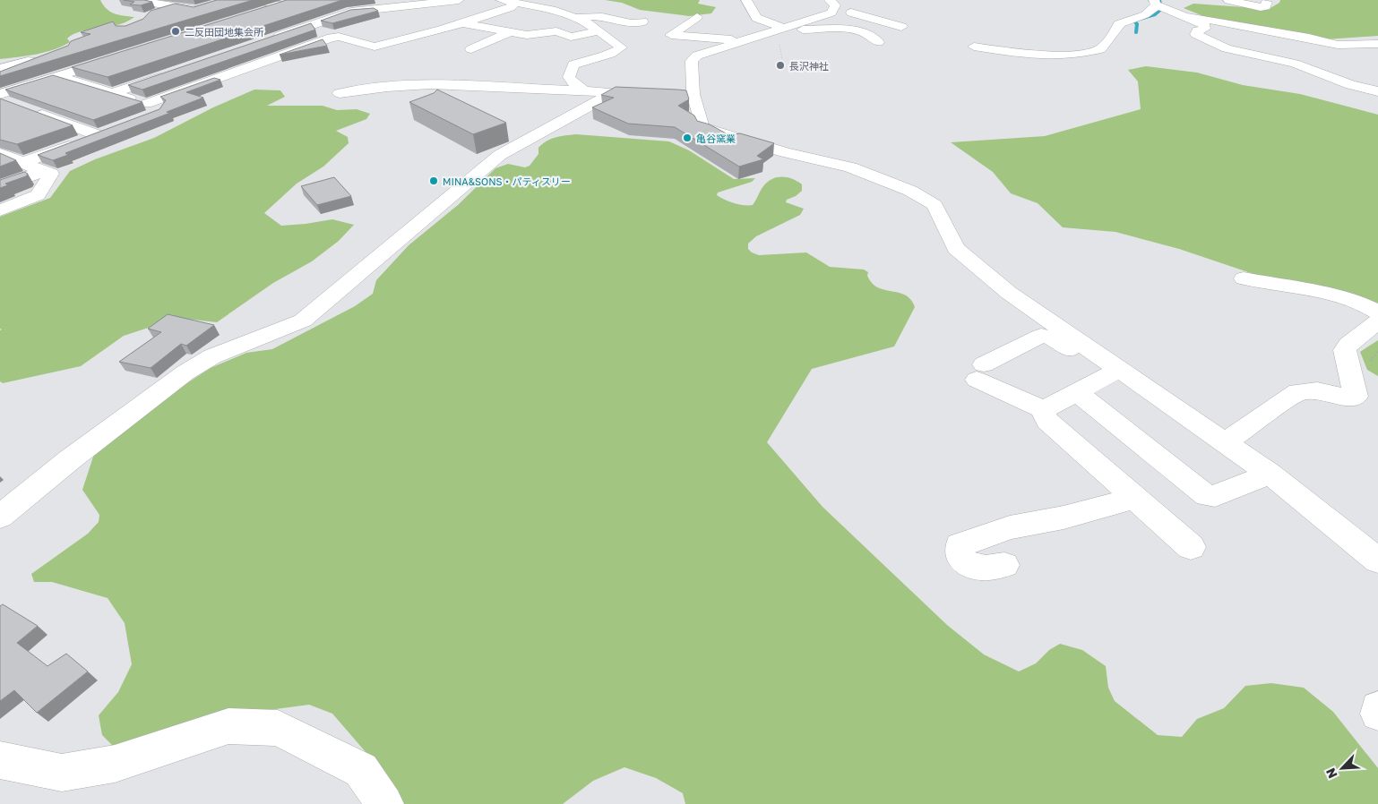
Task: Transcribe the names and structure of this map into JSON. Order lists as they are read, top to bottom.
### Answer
{
  "places": [
    "二反田団地集会所",
    "長沢神社",
    "亀谷窯業",
    "MINA&SONS・パティスリー"
  ],
  "north": "bottom left"
}
